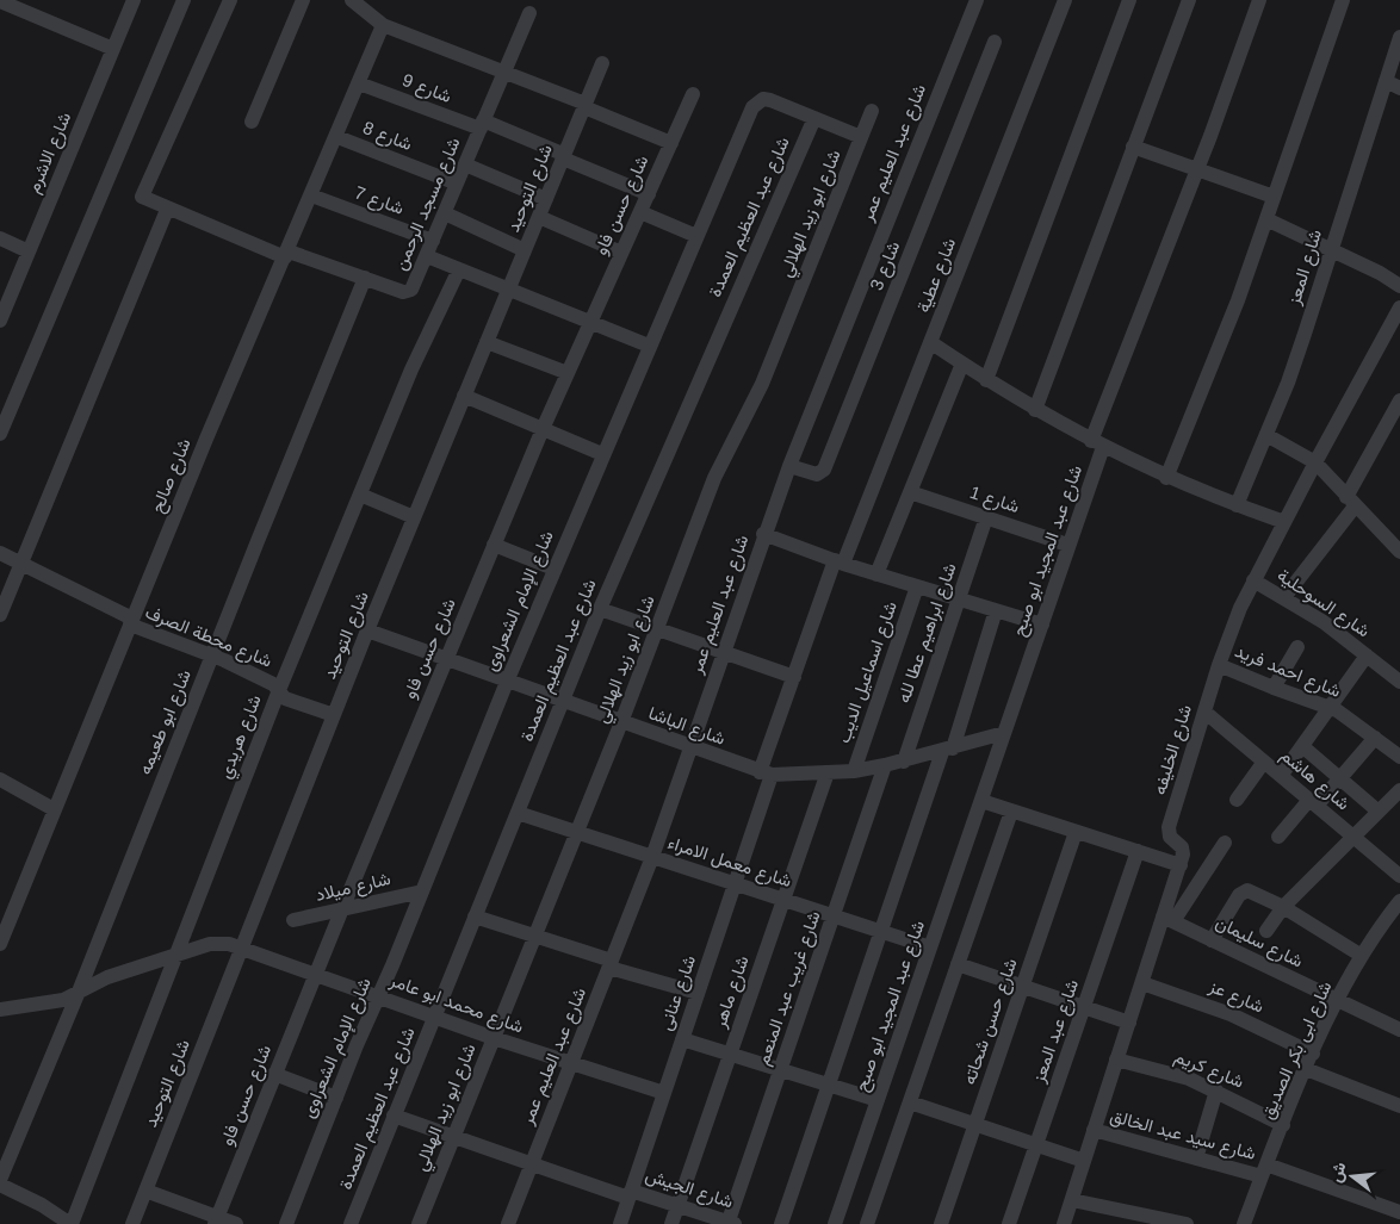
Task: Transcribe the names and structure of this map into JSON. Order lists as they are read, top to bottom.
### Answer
{
  "streets": {
    "street": [
      "شارع 9",
      "شارع 8",
      "شارع الاشرم",
      "شارع عبد العليم عمر",
      "شارع التوحيد",
      "شارع 7",
      "شارع مسجد الرحمن",
      "شارع حسن فاو",
      "شارع ابو زيد الهلالي",
      "شارع عبد العظيم العمدة",
      "شارع 3",
      "شارع المعز",
      "شارع عطية",
      "شارع صالح",
      "شارع 1",
      "شارع عبد المجيد ابو صبح",
      "شارع الإمام الشعراوى",
      "شارع السوحلية",
      "شارع ابراهيم عطا لله",
      "شارع محطة الصرف",
      "شارع احمد فريد",
      "شارع اسماعيل الديب",
      "شارع ابو طعيمه",
      "شارع الباشا",
      "شارع هريدي",
      "شارع الخليفه",
      "شارع هاشم",
      "شارع معمل الامراء",
      "شارع ميلاد",
      "شارع سليمان",
      "شارع غريب عبد المنعم",
      "شارع ماهر",
      "شارع عنانى",
      "شارع عز",
      "شارع محمد ابو عامر",
      "شارع حسن شحاته",
      "شارع عبد المعز",
      "شارع ابى بكر الصديق",
      "شارع كريم",
      "شارع سيد عبد الخالق",
      "شارع الجيش"
    ]
  },
  "crossings": [
    ["شارع 9", "شارع التوحيد"],
    ["شارع 9", "شارع مسجد الرحمن"],
    ["شارع 9", "شارع حسن فاو"],
    ["شارع 9", "شارع صالح"],
    ["شارع 8", "شارع مسجد الرحمن"],
    ["شارع 8", "شارع صالح"],
    ["شارع عبد العليم عمر", "شارع 3"],
    ["شارع عبد العليم عمر", "شارع الباشا"],
    ["شارع عبد العليم عمر", "شارع معمل الامراء"],
    ["شارع عبد العليم عمر", "شارع محمد ابو عامر"],
    ["شارع عبد العليم عمر", "شارع الجيش"],
    ["شارع التوحيد", "شارع محطة الصرف"],
    ["شارع التوحيد", "شارع الباشا"],
    ["شارع التوحيد", "شارع محمد ابو عامر"],
    ["شارع 7", "شارع مسجد الرحمن"],
    ["شارع 7", "شارع صالح"],
    ["شارع مسجد الرحمن", "شارع صالح"],
    ["شارع مسجد الرحمن", "شارع ابو طعيمه"],
    ["شارع حسن فاو", "شارع الباشا"],
    ["شارع حسن فاو", "شارع ميلاد"],
    ["شارع حسن فاو", "شارع محمد ابو عامر"],
    ["شارع ابو زيد الهلالي", "شارع الإمام الشعراوى"],
    ["شارع ابو زيد الهلالي", "شارع الباشا"],
    ["شارع ابو زيد الهلالي", "شارع معمل الامراء"],
    ["شارع ابو زيد الهلالي", "شارع محمد ابو عامر"],
    ["شارع ابو زيد الهلالي", "شارع الجيش"],
    ["شارع عبد العظيم العمدة", "شارع الإمام الشعراوى"],
    ["شارع عبد العظيم العمدة", "شارع الباشا"],
    ["شارع عبد العظيم العمدة", "شارع معمل الامراء"],
    ["شارع عبد العظيم العمدة", "شارع محمد ابو عامر"],
    ["شارع عبد العظيم العمدة", "شارع الجيش"],
    ["شارع عطية", "شارع عنانى"],
    ["شارع صالح", "شارع محطة الصرف"],
    ["شارع 1", "شارع عبد المجيد ابو صبح"],
    ["شارع 1", "شارع ابراهيم عطا لله"],
    ["شارع عبد المجيد ابو صبح", "شارع الباشا"],
    ["شارع عبد المجيد ابو صبح", "شارع معمل الامراء"],
    ["شارع الإمام الشعراوى", "شارع الباشا"],
    ["شارع الإمام الشعراوى", "شارع ميلاد"],
    ["شارع الإمام الشعراوى", "شارع محمد ابو عامر"],
    ["شارع السوحلية", "شارع الخليفه"],
    ["شارع ابراهيم عطا لله", "شارع الباشا"],
    ["شارع محطة الصرف", "شارع ابو طعيمه"],
    ["شارع محطة الصرف", "شارع هريدي"],
    ["شارع احمد فريد", "شارع الخليفه"],
    ["شارع اسماعيل الديب", "شارع الباشا"],
    ["شارع ابو طعيمه", "شارع محمد ابو عامر"],
    ["شارع الباشا", "شارع غريب عبد المنعم"],
    ["شارع الباشا", "شارع ماهر"],
    ["شارع الباشا", "شارع عنانى"],
    ["شارع هريدي", "شارع محمد ابو عامر"],
    ["شارع الخليفه", "شارع هاشم"],
    ["شارع معمل الامراء", "شارع غريب عبد المنعم"],
    ["شارع معمل الامراء", "شارع ماهر"],
    ["شارع معمل الامراء", "شارع عنانى"],
    ["شارع سليمان", "شارع ابى بكر الصديق"],
    ["شارع غريب عبد المنعم", "شارع الجيش"],
    ["شارع ماهر", "شارع الجيش"],
    ["شارع عنانى", "شارع محمد ابو عامر"],
    ["شارع عنانى", "شارع الجيش"],
    ["شارع عز", "شارع ابى بكر الصديق"],
    ["شارع ابى بكر الصديق", "شارع كريم"],
    ["شارع ابى بكر الصديق", "شارع سيد عبد الخالق"]
  ],
  "north": "left"
}
